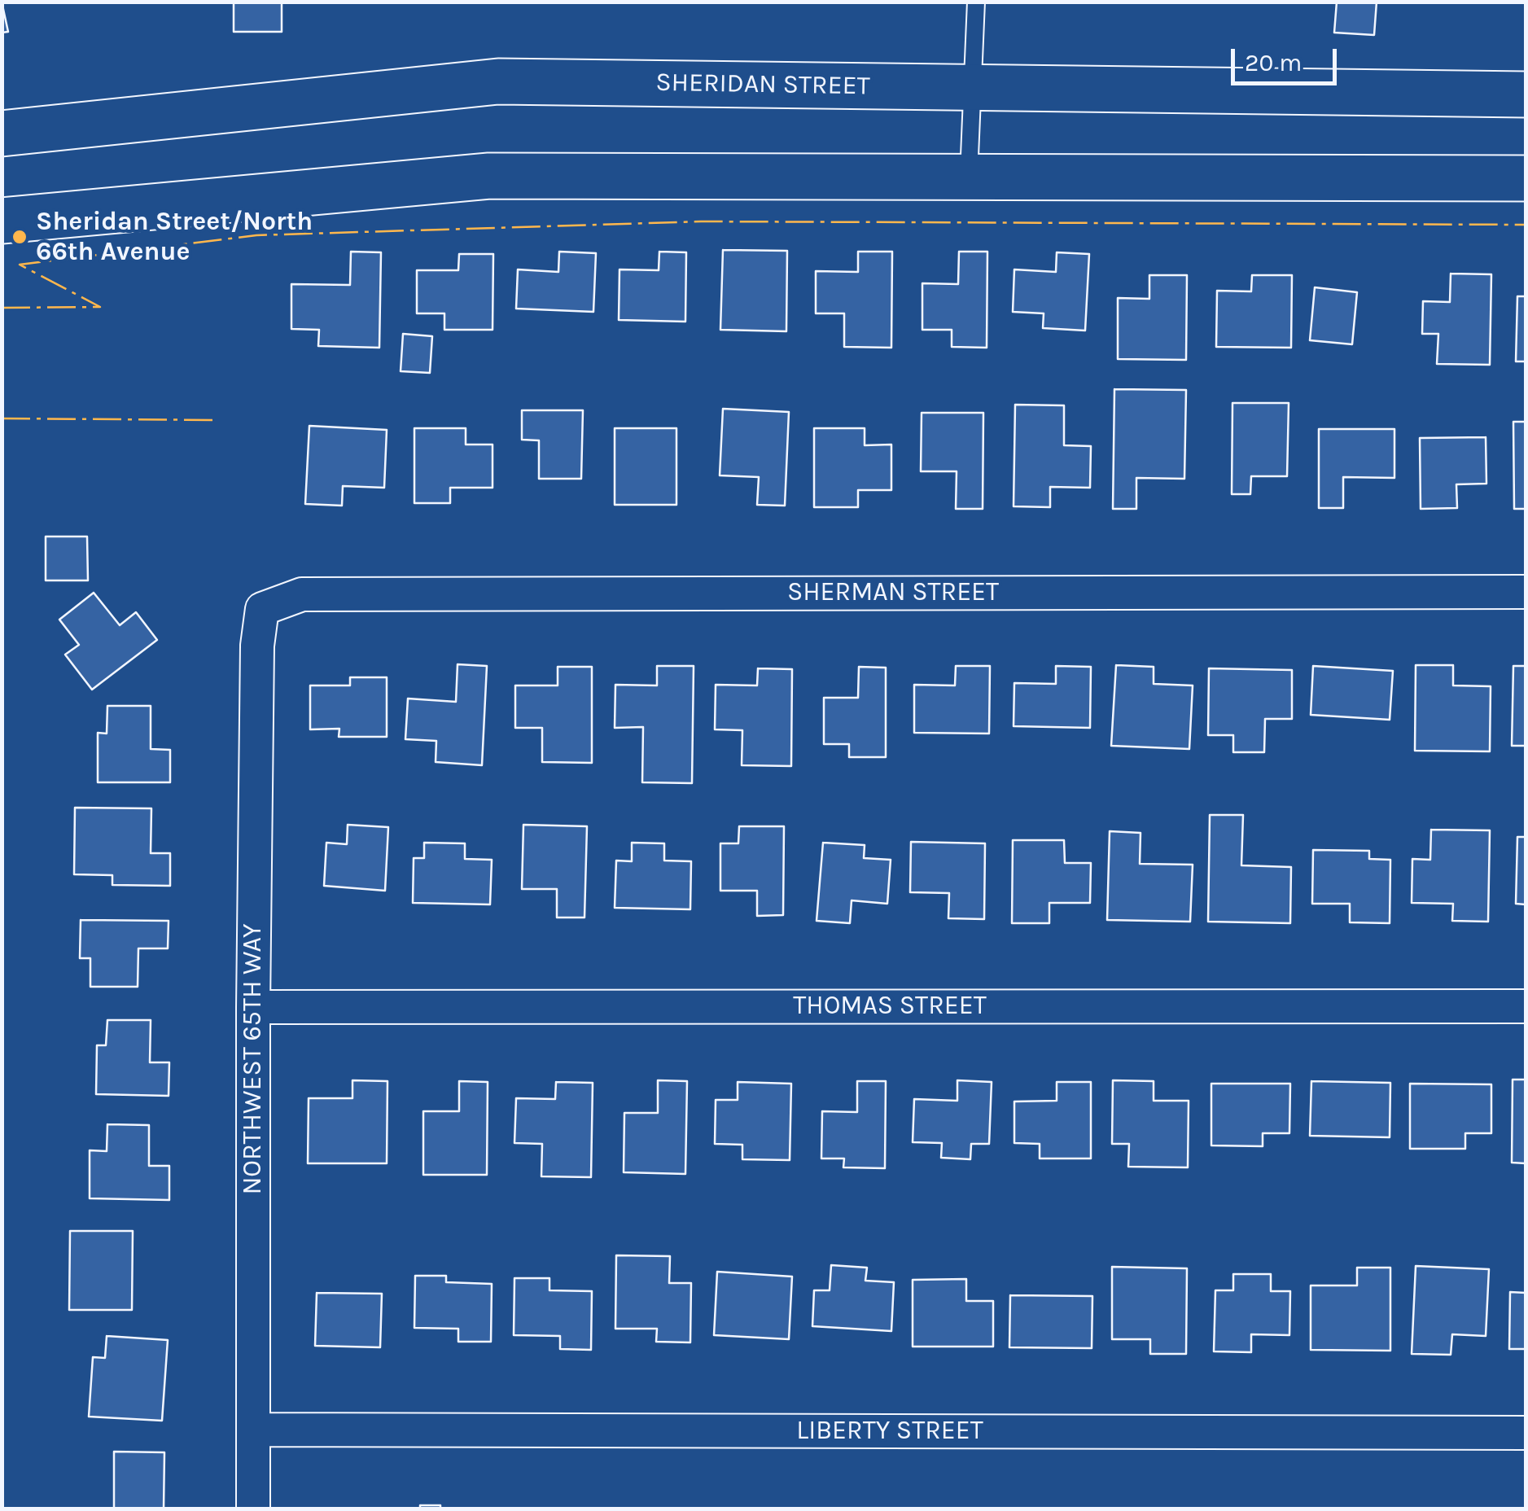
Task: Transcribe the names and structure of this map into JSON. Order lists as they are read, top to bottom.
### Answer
{
  "streets": {
    "main road": ["SHERIDAN STREET"],
    "street": [
      "SHERMAN STREET",
      "THOMAS STREET",
      "NORTHWEST 65TH WAY",
      "LIBERTY STREET"
    ]
  },
  "crossings": [
    ["SHERMAN STREET", "NORTHWEST 65TH WAY"],
    ["THOMAS STREET", "NORTHWEST 65TH WAY"],
    ["NORTHWEST 65TH WAY", "LIBERTY STREET"]
  ],
  "places": ["Sheridan Street/North 66th Avenue"],
  "scale_bar": "20 m"
}
